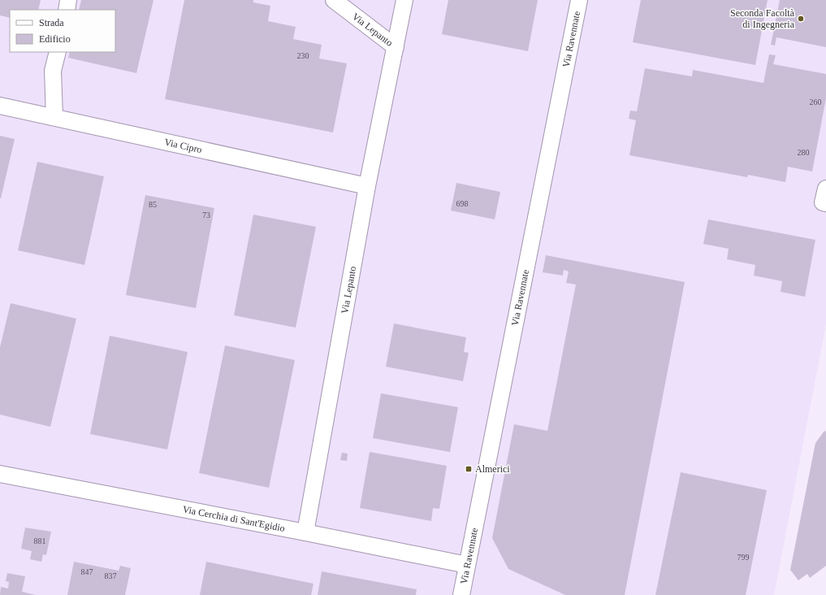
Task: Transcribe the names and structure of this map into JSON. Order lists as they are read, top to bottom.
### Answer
{
  "streets": {
    "street": [
      "Via Lepanto",
      "Via Ravennate",
      "Via Cipro",
      "Via Cerchia di Sant'Egidio"
    ]
  },
  "crossings": [
    ["Via Lepanto", "Via Cipro"],
    ["Via Lepanto", "Via Cerchia di Sant'Egidio"],
    ["Via Ravennate", "Via Cerchia di Sant'Egidio"]
  ],
  "places": {
    "other": ["Seconda Facoltà di Ingegneria"],
    "transit": ["Almerici"]
  },
  "house_numbers": [
    "230",
    "260",
    "280",
    "698",
    "85",
    "73",
    "881",
    "799",
    "847",
    "837"
  ],
  "legend": ["Strada", "Edificio"]
}
